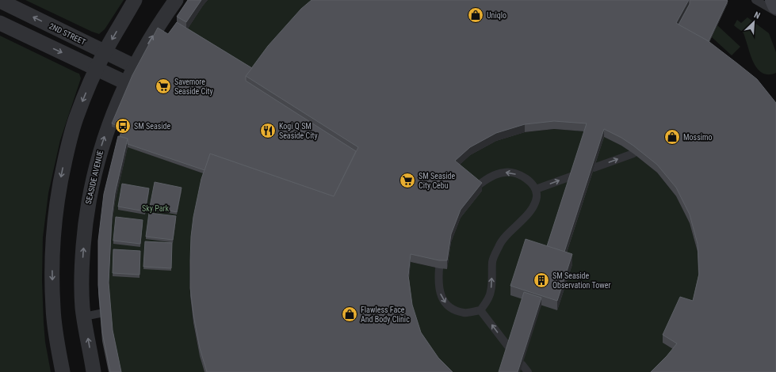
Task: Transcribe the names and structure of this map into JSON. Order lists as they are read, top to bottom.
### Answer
{
  "streets": {
    "street": ["2ND STREET", "SEASIDE AVENUE"]
  },
  "crossings": [
    ["2ND STREET", "SEASIDE AVENUE"]
  ],
  "parks": ["Sky Park"],
  "places": {
    "shop": ["Uniqlo", "Mossimo", "Flawless Face And Body Clinic"],
    "supermarket": ["Savemore Seaside City", "SM Seaside City Cebu"],
    "bus stop": ["SM Seaside"],
    "restaurant": ["Kogi Q SM Seaside City"],
    "building": ["SM Seaside Observation Tower"]
  },
  "north": "top right"
}
